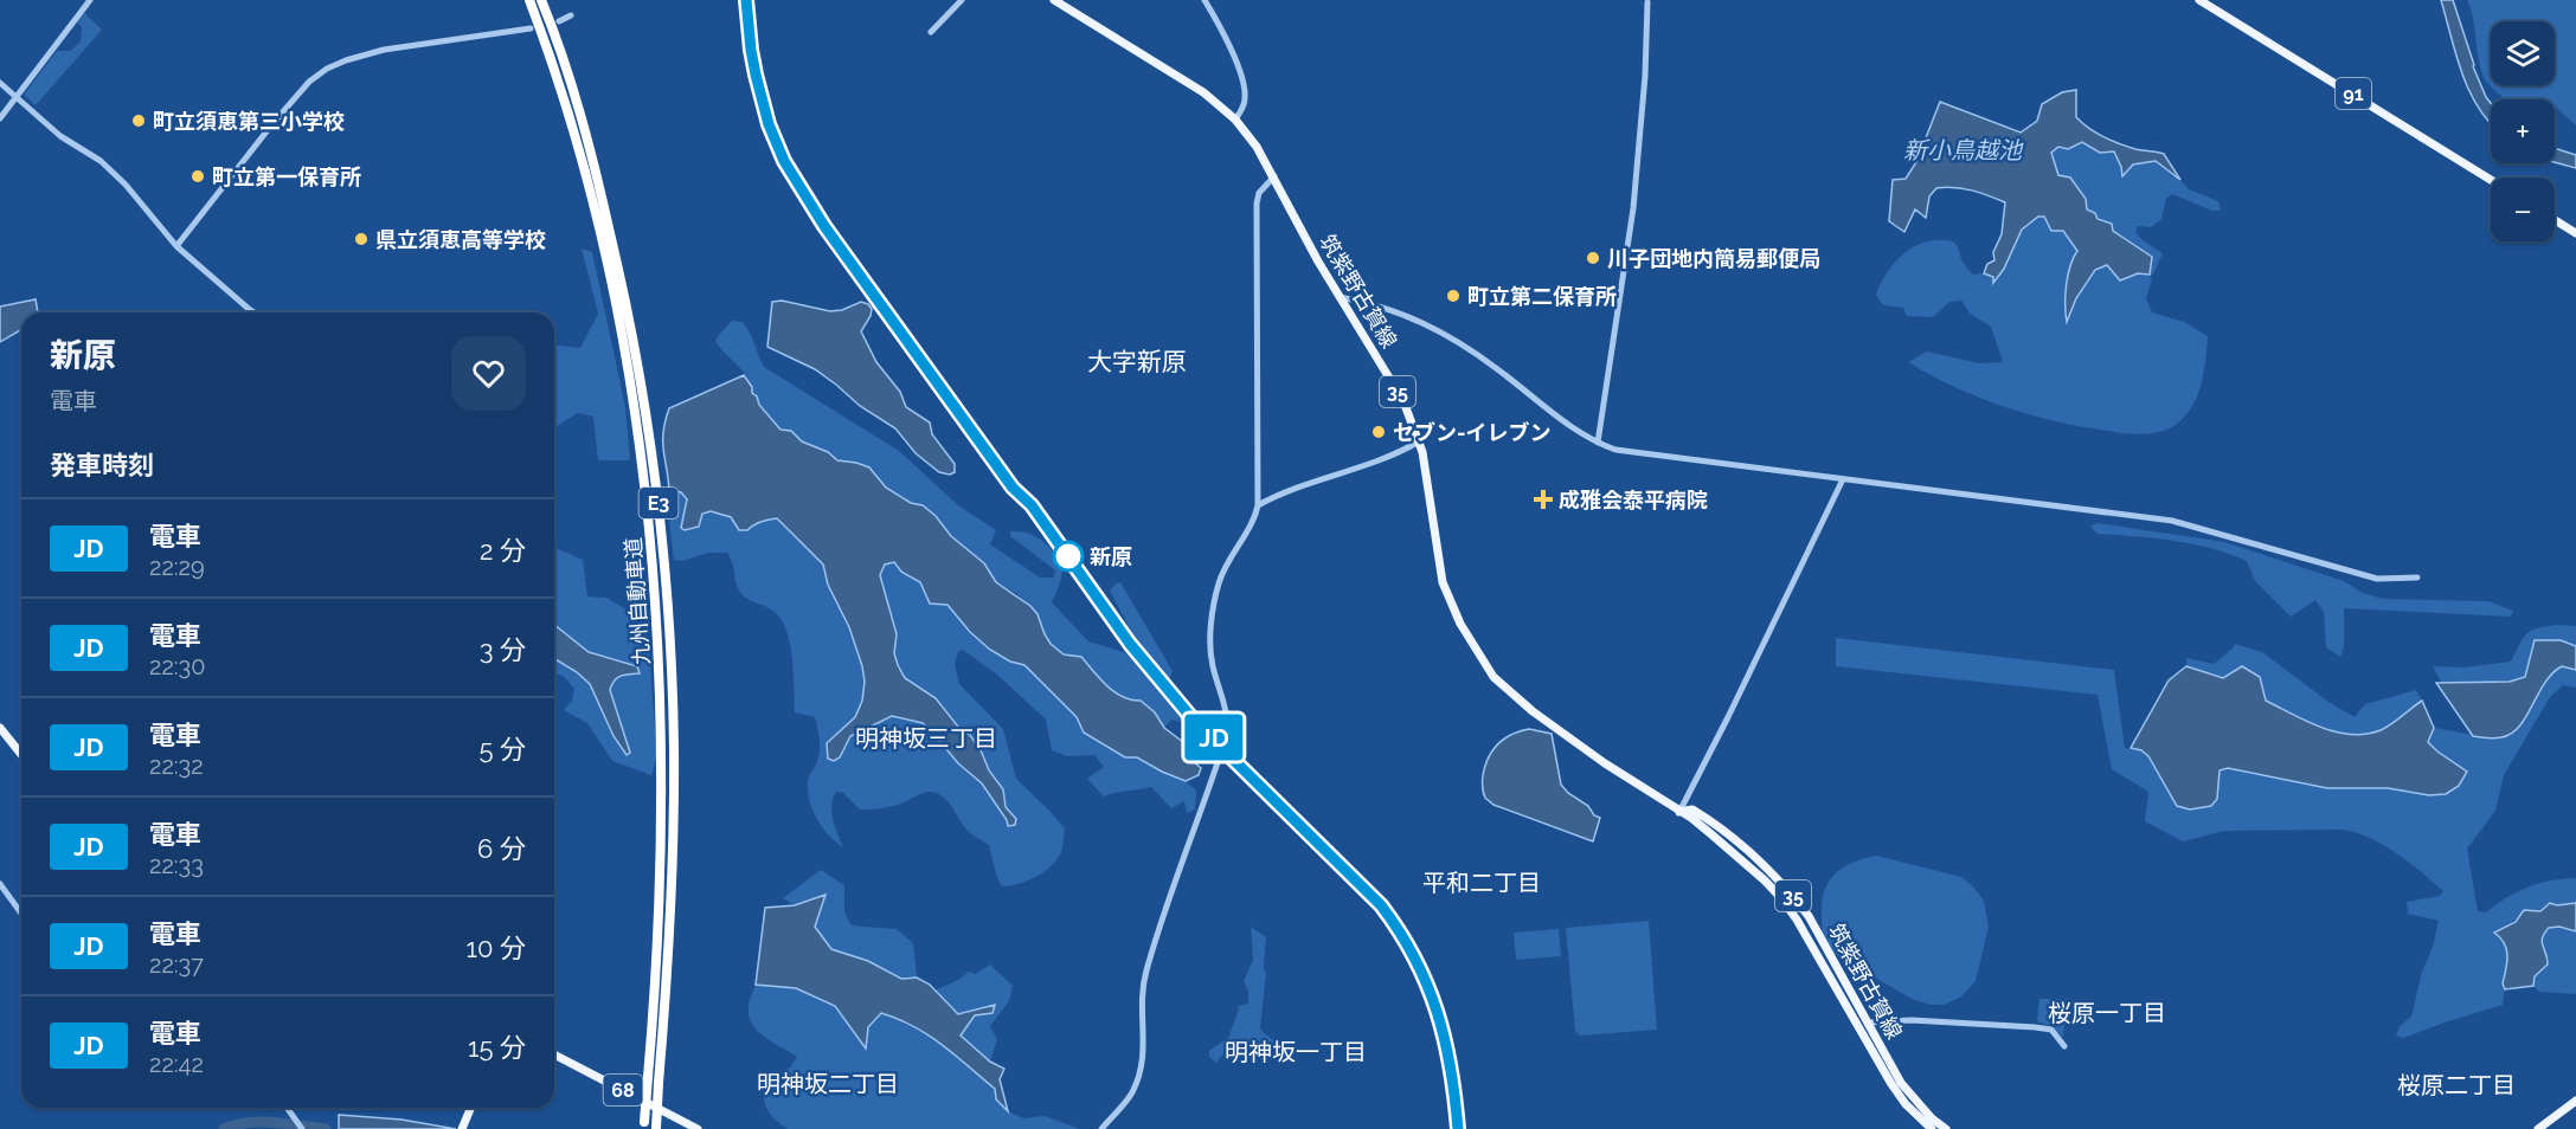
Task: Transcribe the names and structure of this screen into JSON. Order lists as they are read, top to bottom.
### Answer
{
  "streets": {
    "highway": ["E3", "九州自動車道"],
    "main road": [
      "91",
      "筑紫野古賀線",
      "35",
      "68"
    ]
  },
  "districts": [
    "大字新原",
    "明神坂三丁目",
    "平和二丁目",
    "桜原一丁目",
    "明神坂一丁目",
    "明神坂二丁目",
    "桜原二丁目"
  ],
  "water": ["新小鳥越池"],
  "places": {
    "other": [
      "町立須恵第三小学校",
      "町立第一保育所",
      "県立須恵高等学校",
      "川子団地内簡易郵便局",
      "町立第二保育所",
      "セブン-イレブン",
      "新原"
    ],
    "health": ["成雅会泰平病院"]
  },
  "page": {
    "on_map": "JD",
    "map_buttons": ["+", "−"],
    "heading": [
      ["新原", "電車"],
      "発車時刻"
    ],
    "list": [
      {
        "mark": "JD",
        "name": "電車",
        "note": "22:29",
        "value": "2 分"
      },
      {
        "mark": "JD",
        "name": "電車",
        "note": "22:30",
        "value": "3 分"
      },
      {
        "mark": "JD",
        "name": "電車",
        "note": "22:32",
        "value": "5 分"
      },
      {
        "mark": "JD",
        "name": "電車",
        "note": "22:33",
        "value": "6 分"
      },
      {
        "mark": "JD",
        "name": "電車",
        "note": "22:37",
        "value": "10 分"
      },
      {
        "mark": "JD",
        "name": "電車",
        "note": "22:42",
        "value": "15 分"
      }
    ]
  }
}
